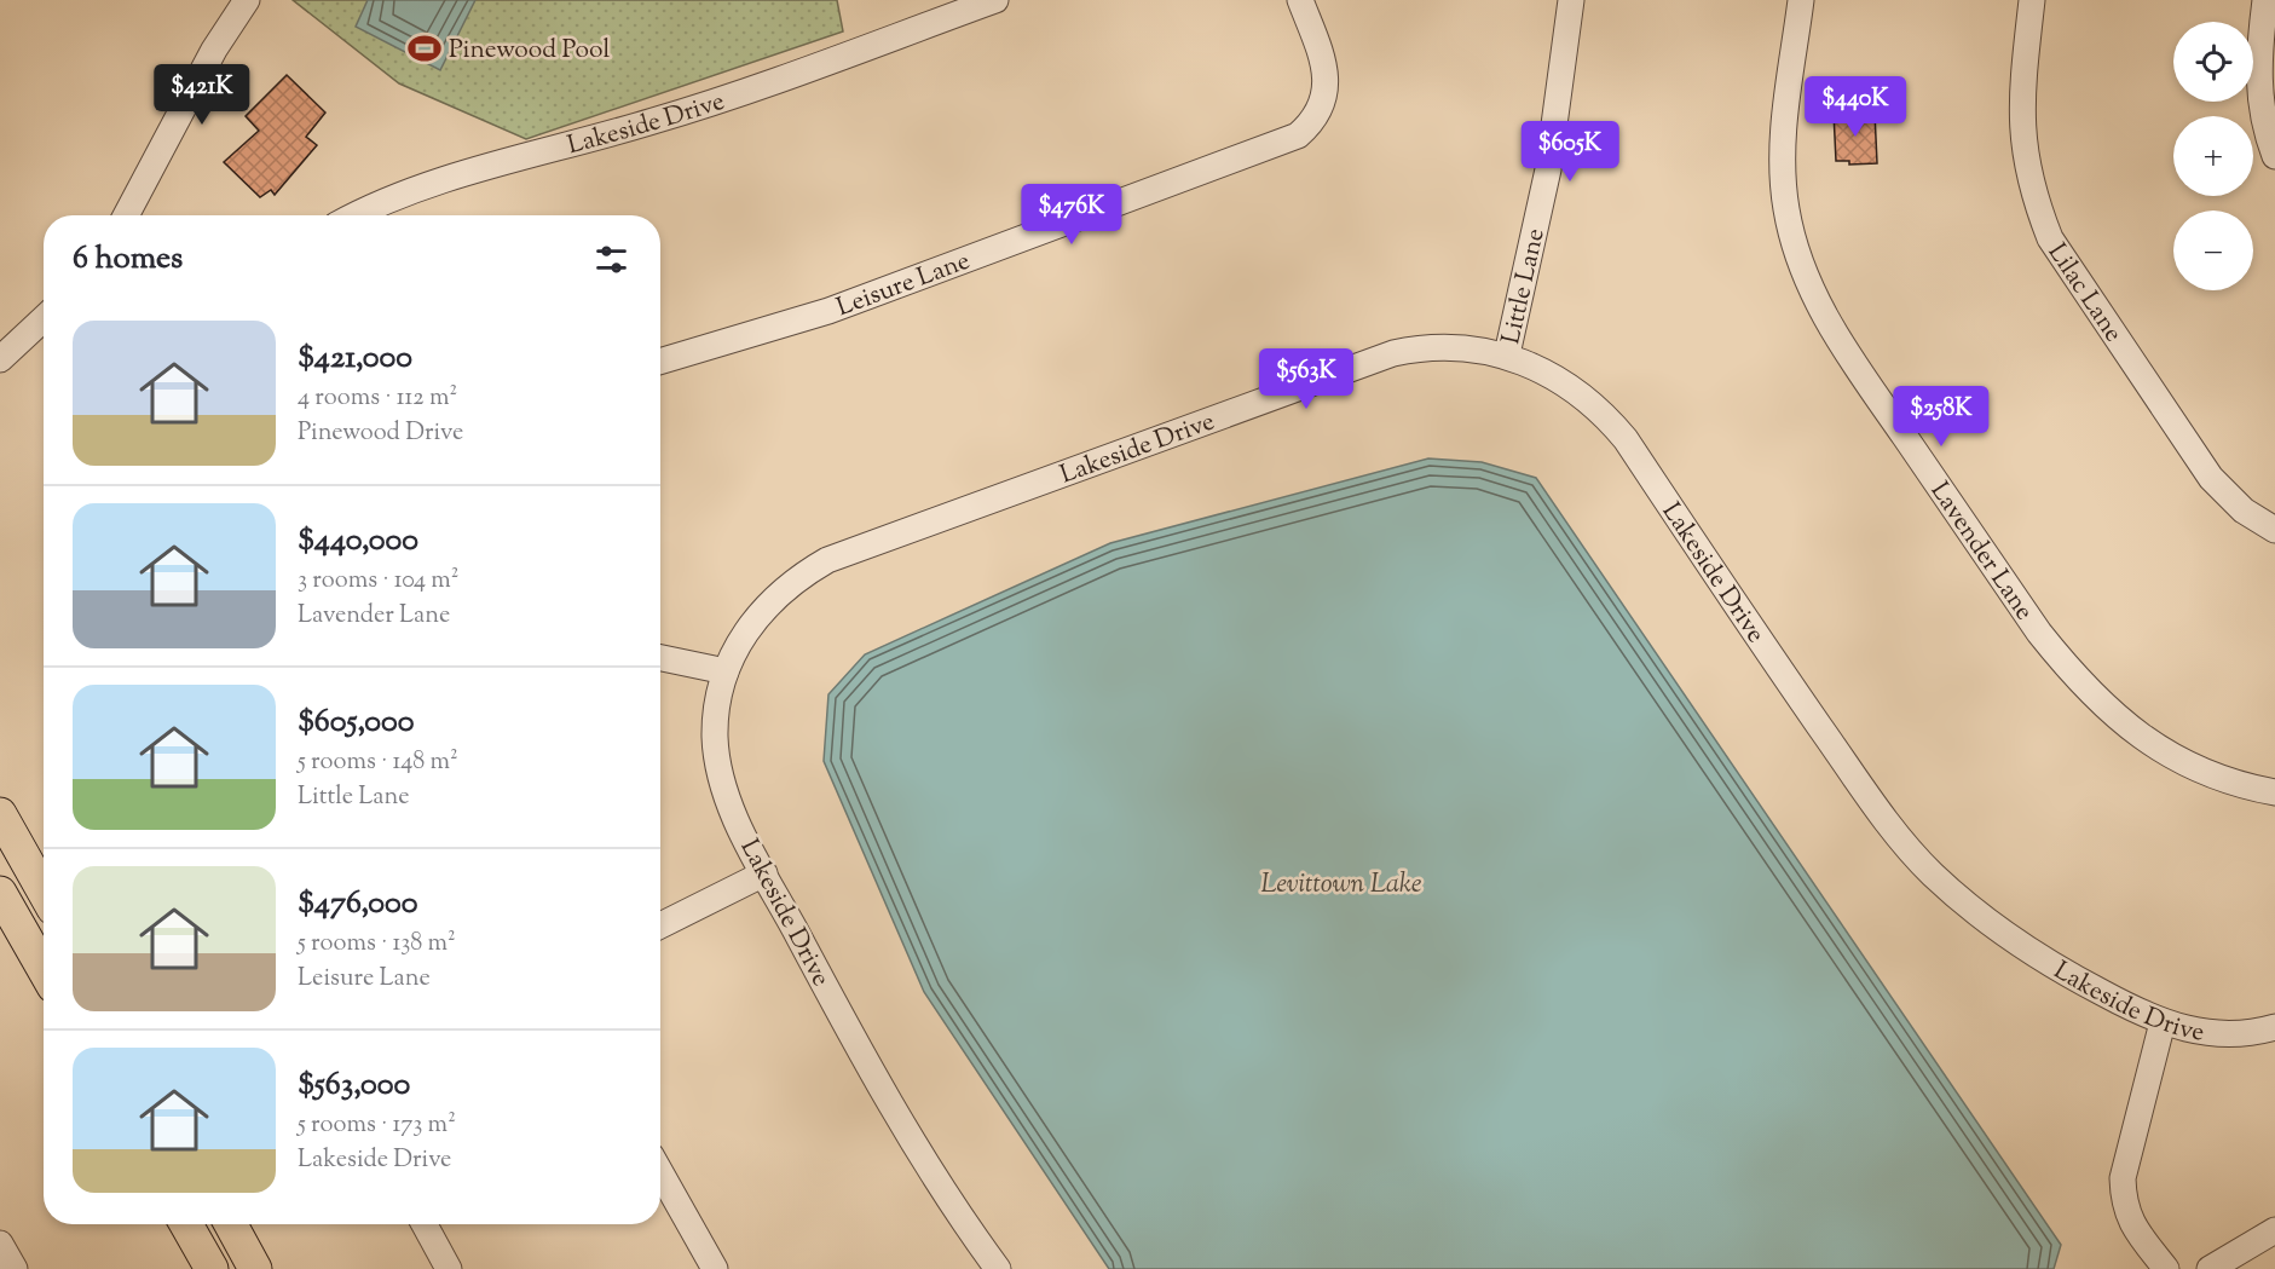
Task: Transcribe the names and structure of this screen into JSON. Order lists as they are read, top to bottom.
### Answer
{
  "streets": {
    "street": [
      "Lakeside Drive",
      "Leisure Lane",
      "Little Lane",
      "Lilac Lane",
      "Lavender Lane"
    ]
  },
  "crossings": [
    ["Lakeside Drive", "Little Lane"]
  ],
  "water": ["Levittown Lake"],
  "places": {
    "sports": ["Pinewood Pool"]
  },
  "page": {
    "map_buttons": ["+", "−"],
    "price": [
      "$421K",
      "$440K",
      "$605K",
      "$476K",
      "$563K",
      "$258K"
    ],
    "heading": "6 homes",
    "list": [
      {
        "name": "$421,000",
        "note": "4 rooms · 112 m² · Pinewood Drive"
      },
      {
        "name": "$440,000",
        "note": "3 rooms · 104 m² · Lavender Lane"
      },
      {
        "name": "$605,000",
        "note": "5 rooms · 148 m² · Little Lane"
      },
      {
        "name": "$476,000",
        "note": "5 rooms · 138 m² · Leisure Lane"
      },
      {
        "name": "$563,000",
        "note": "5 rooms · 173 m² · Lakeside Drive"
      }
    ]
  }
}
